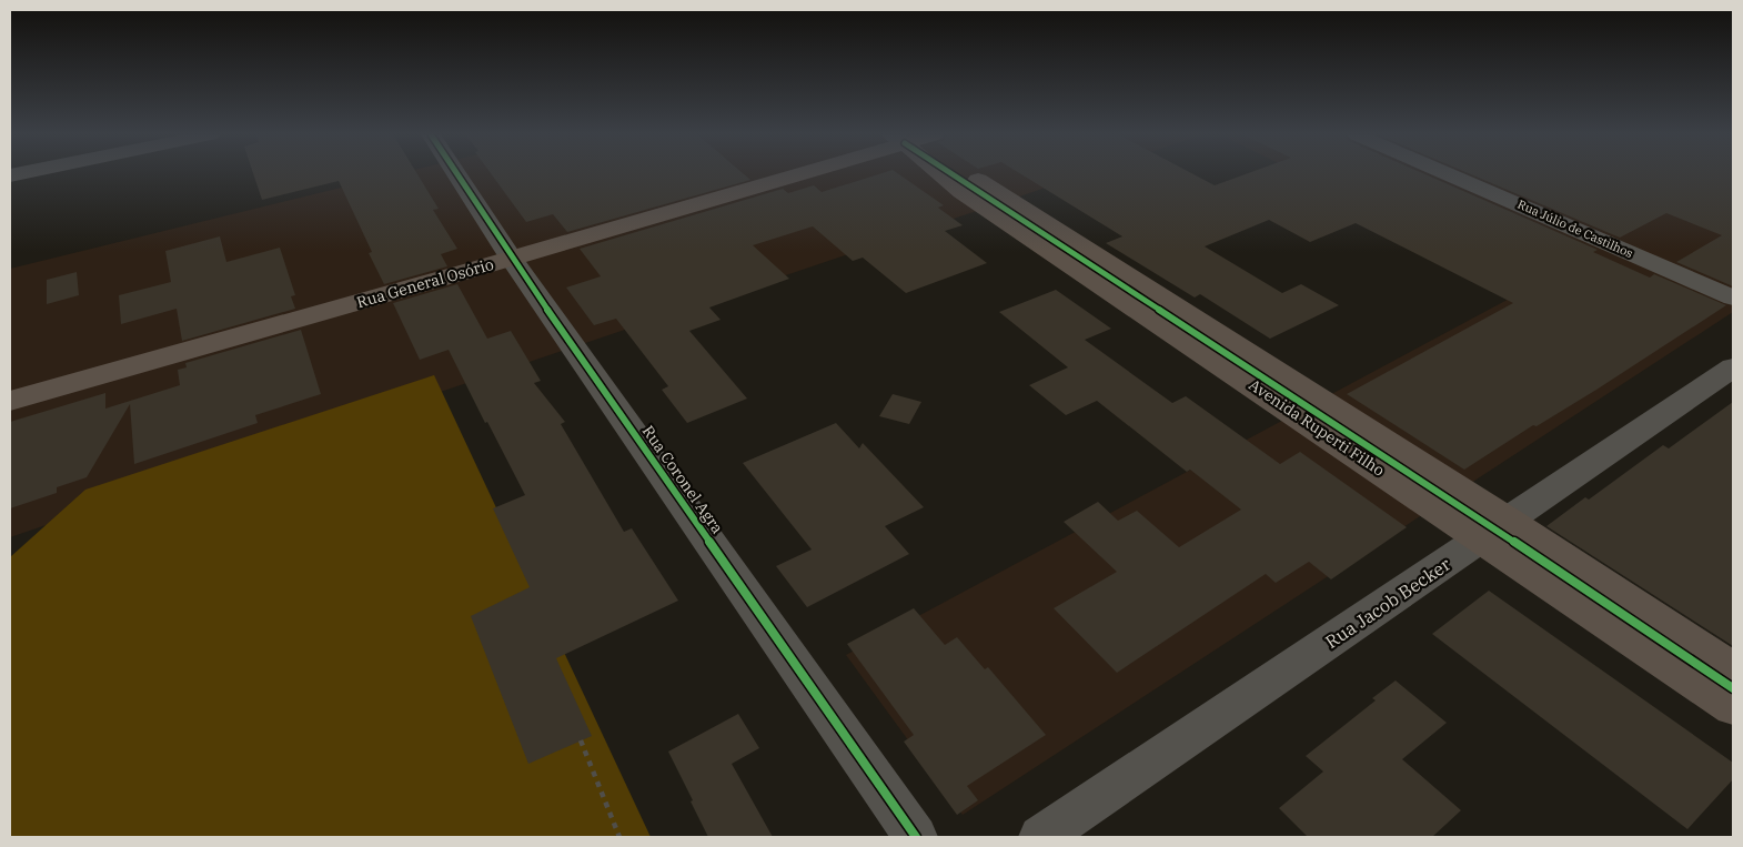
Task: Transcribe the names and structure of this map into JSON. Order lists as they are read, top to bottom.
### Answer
{
  "streets": {
    "main road": ["Rua General Osório", "Avenida Ruperti Filho"],
    "street": ["Rua Júlio de Castilhos", "Rua Coronel Agra", "Rua Jacob Becker"]
  },
  "crossings": [
    ["Rua General Osório", "Rua Coronel Agra"],
    ["Avenida Ruperti Filho", "Rua Jacob Becker"]
  ]
}
